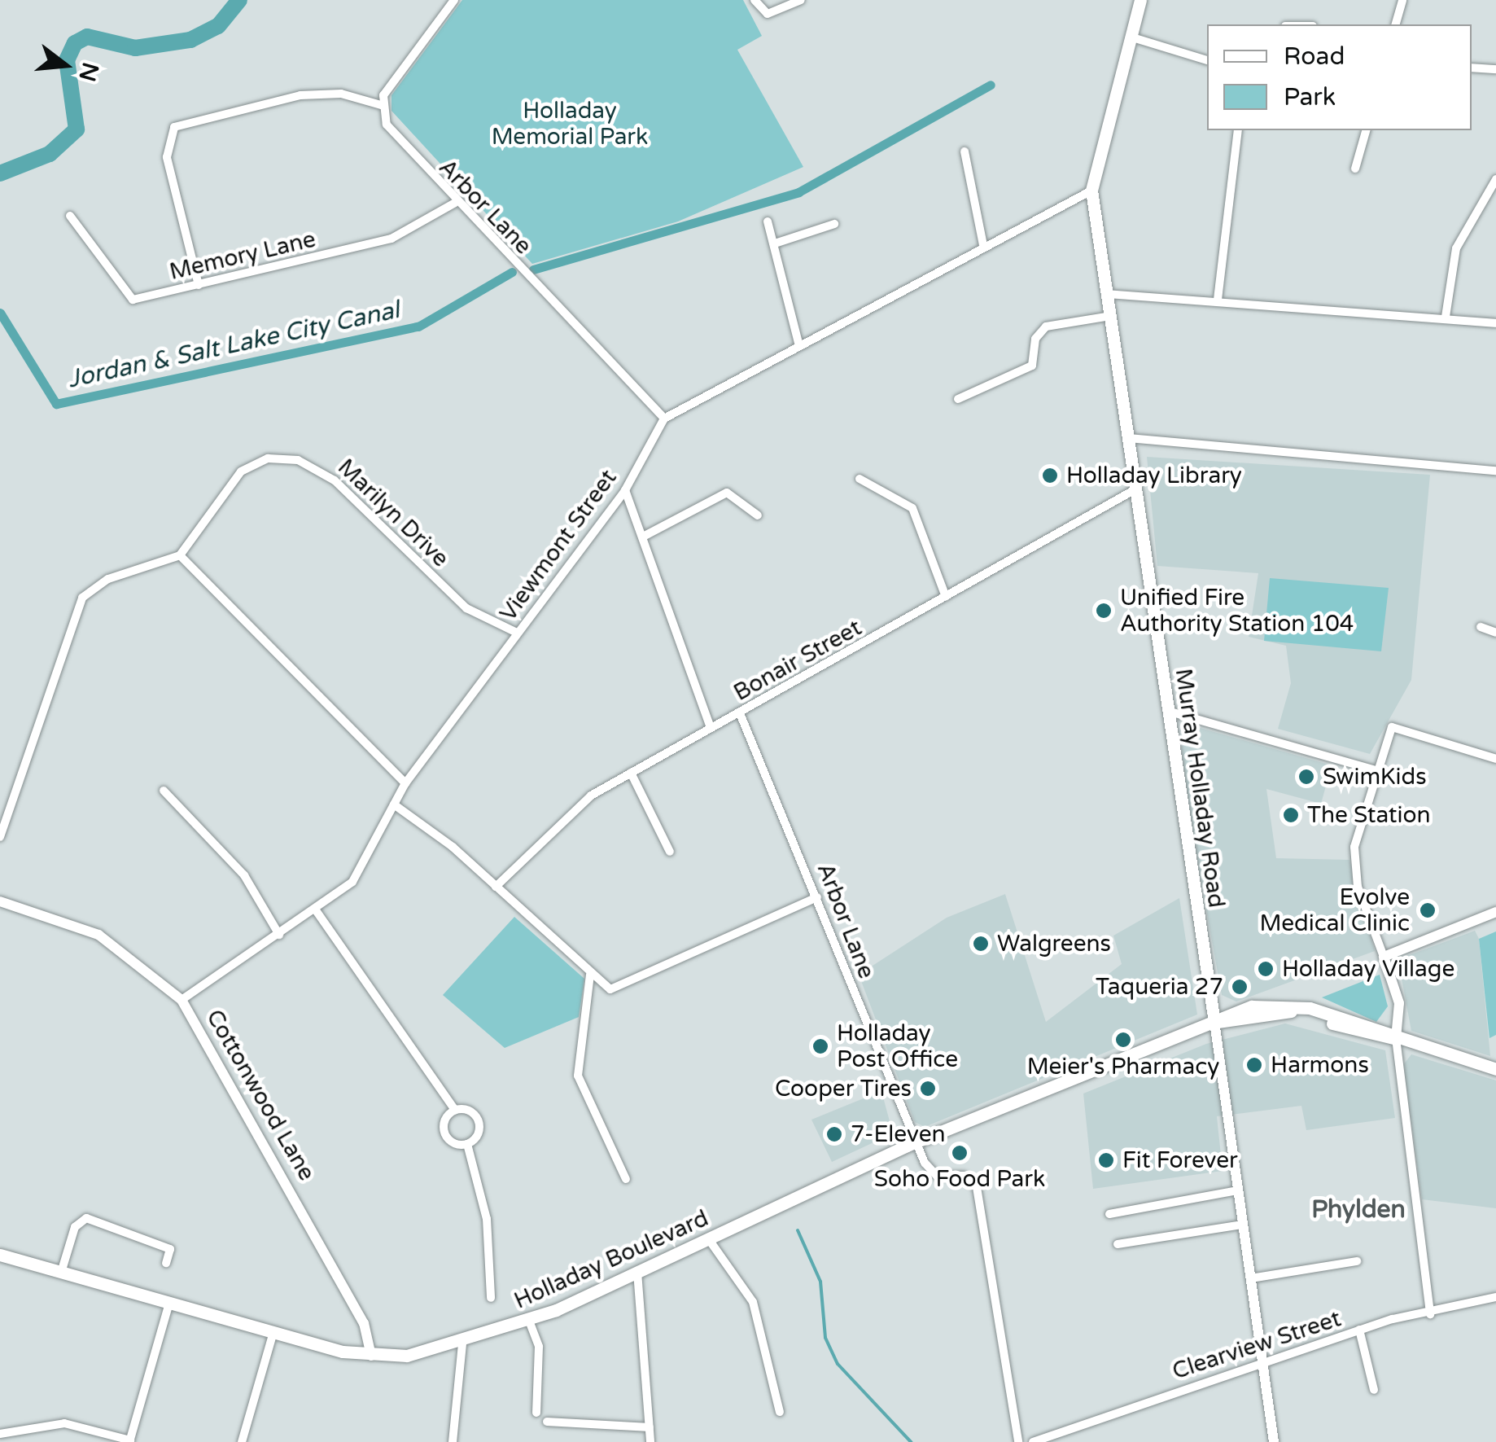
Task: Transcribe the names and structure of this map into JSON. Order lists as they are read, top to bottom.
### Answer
{
  "streets": {
    "main road": ["Murray Holladay Road", "Holladay Boulevard"],
    "street": [
      "Arbor Lane",
      "Memory Lane",
      "Marilyn Drive",
      "Viewmont Street",
      "Bonair Street",
      "Cottonwood Lane",
      "Clearview Street"
    ]
  },
  "crossings": [
    ["Arbor Lane", "Memory Lane"],
    ["Arbor Lane", "Viewmont Street"],
    ["Arbor Lane", "Bonair Street"],
    ["Arbor Lane", "Holladay Boulevard"],
    ["Marilyn Drive", "Viewmont Street"],
    ["Viewmont Street", "Cottonwood Lane"],
    ["Bonair Street", "Murray Holladay Road"],
    ["Murray Holladay Road", "Holladay Boulevard"],
    ["Murray Holladay Road", "Clearview Street"],
    ["Cottonwood Lane", "Holladay Boulevard"]
  ],
  "districts": ["Phylden"],
  "water": ["Jordan & Salt Lake City Canal"],
  "parks": ["Holladay Memorial Park"],
  "places": [
    "Holladay Library",
    "Unified Fire Authority Station 104",
    "SwimKids",
    "The Station",
    "Evolve Medical Clinic",
    "Walgreens",
    "Holladay Village",
    "Taqueria 27",
    "Meier's Pharmacy",
    "Holladay Post Office",
    "Harmons",
    "Cooper Tires",
    "7-Eleven",
    "Soho Food Park",
    "Fit Forever"
  ],
  "legend": ["Road", "Park"],
  "north": "right"
}
